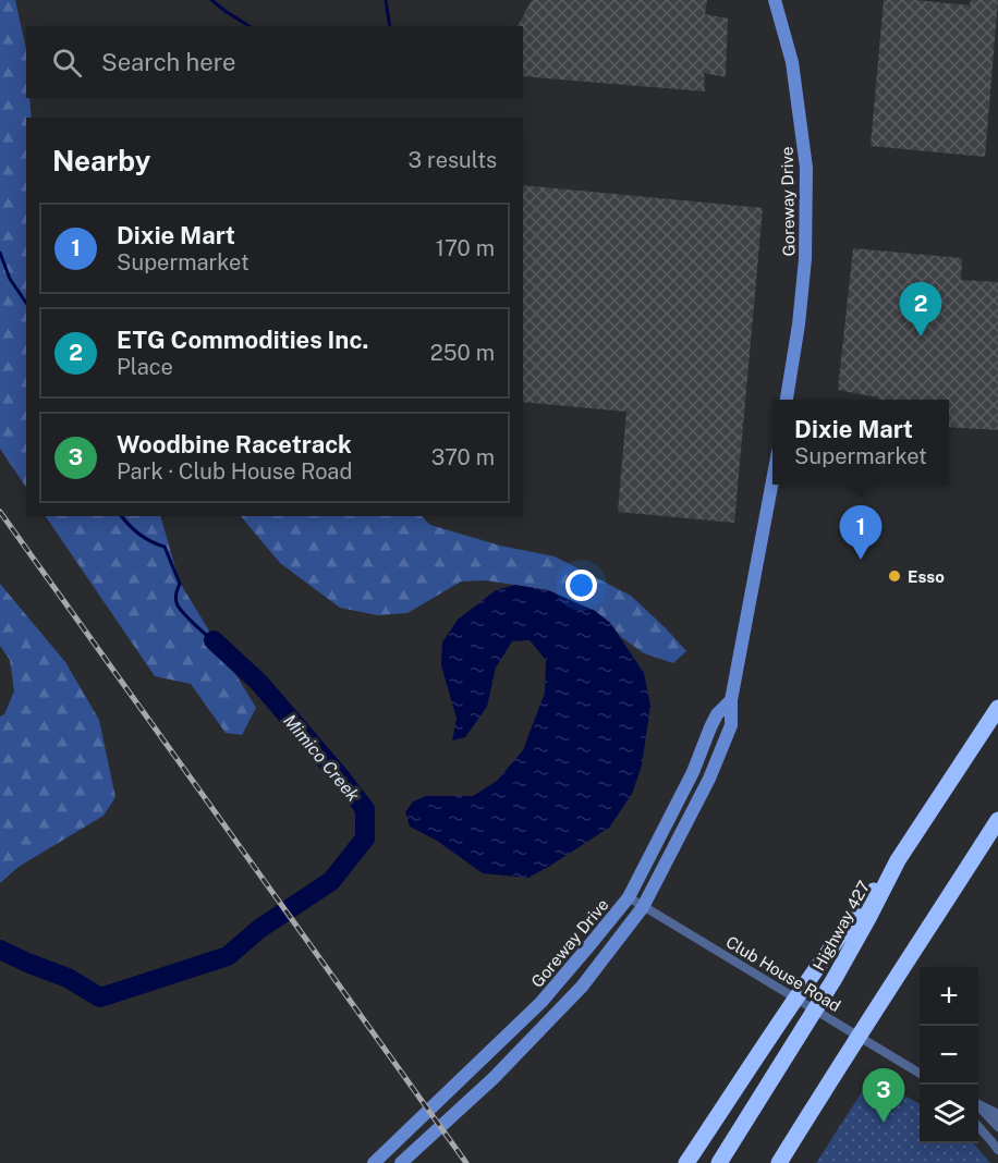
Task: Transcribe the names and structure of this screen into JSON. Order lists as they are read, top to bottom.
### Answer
{
  "streets": {
    "highway": ["Highway 427"],
    "main road": ["Goreway Drive"],
    "street": ["Club House Road"]
  },
  "crossings": [
    ["Goreway Drive", "Club House Road"]
  ],
  "water": ["Mimico Creek"],
  "places": ["Esso"],
  "page": {
    "search": "Search here",
    "heading": ["Nearby", "3 results"],
    "list": [
      {
        "mark": "1",
        "name": "Dixie Mart",
        "note": "Supermarket",
        "value": "170 m"
      },
      {
        "mark": "2",
        "name": "ETG Commodities Inc.",
        "note": "Place",
        "value": "250 m"
      },
      {
        "mark": "3",
        "name": "Woodbine Racetrack",
        "note": "Park · Club House Road",
        "value": "370 m"
      }
    ],
    "pins": ["2", "1", "3"],
    "popup": ["Dixie Mart", "Supermarket"],
    "map_buttons": ["+", "−"]
  }
}
